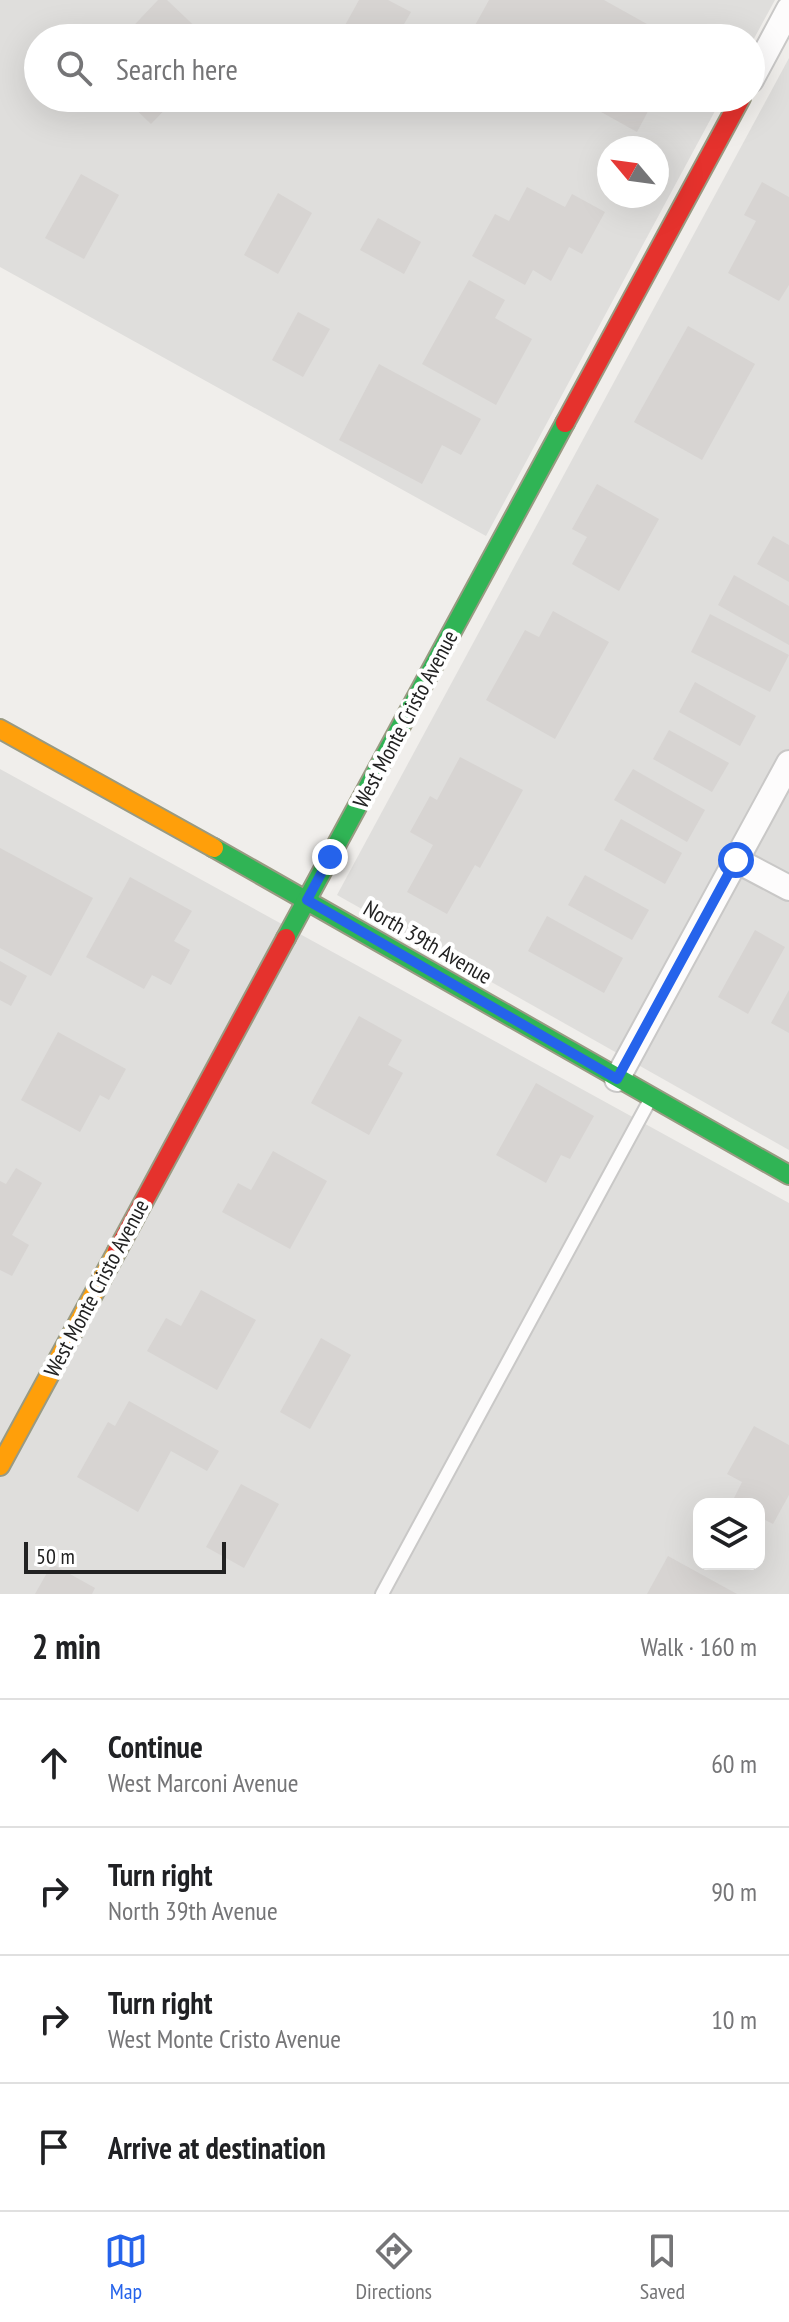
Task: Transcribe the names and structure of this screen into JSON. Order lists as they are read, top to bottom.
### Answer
{
  "streets": {
    "street": ["West Monte Cristo Avenue", "North 39th Avenue"]
  },
  "crossings": [
    ["West Monte Cristo Avenue", "North 39th Avenue"]
  ],
  "scale_bar": "50 m",
  "north": "top left",
  "page": {
    "search": "Search here",
    "scale": "50 m",
    "heading": ["2 min", "Walk · 160 m"],
    "list": [
      ["Continue", "West Marconi Avenue", "60 m"],
      ["Turn right", "North 39th Avenue", "90 m"],
      ["Turn right", "West Monte Cristo Avenue", "10 m"],
      "Arrive at destination"
    ],
    "nav": ["Map", "Directions", "Saved"]
  }
}
